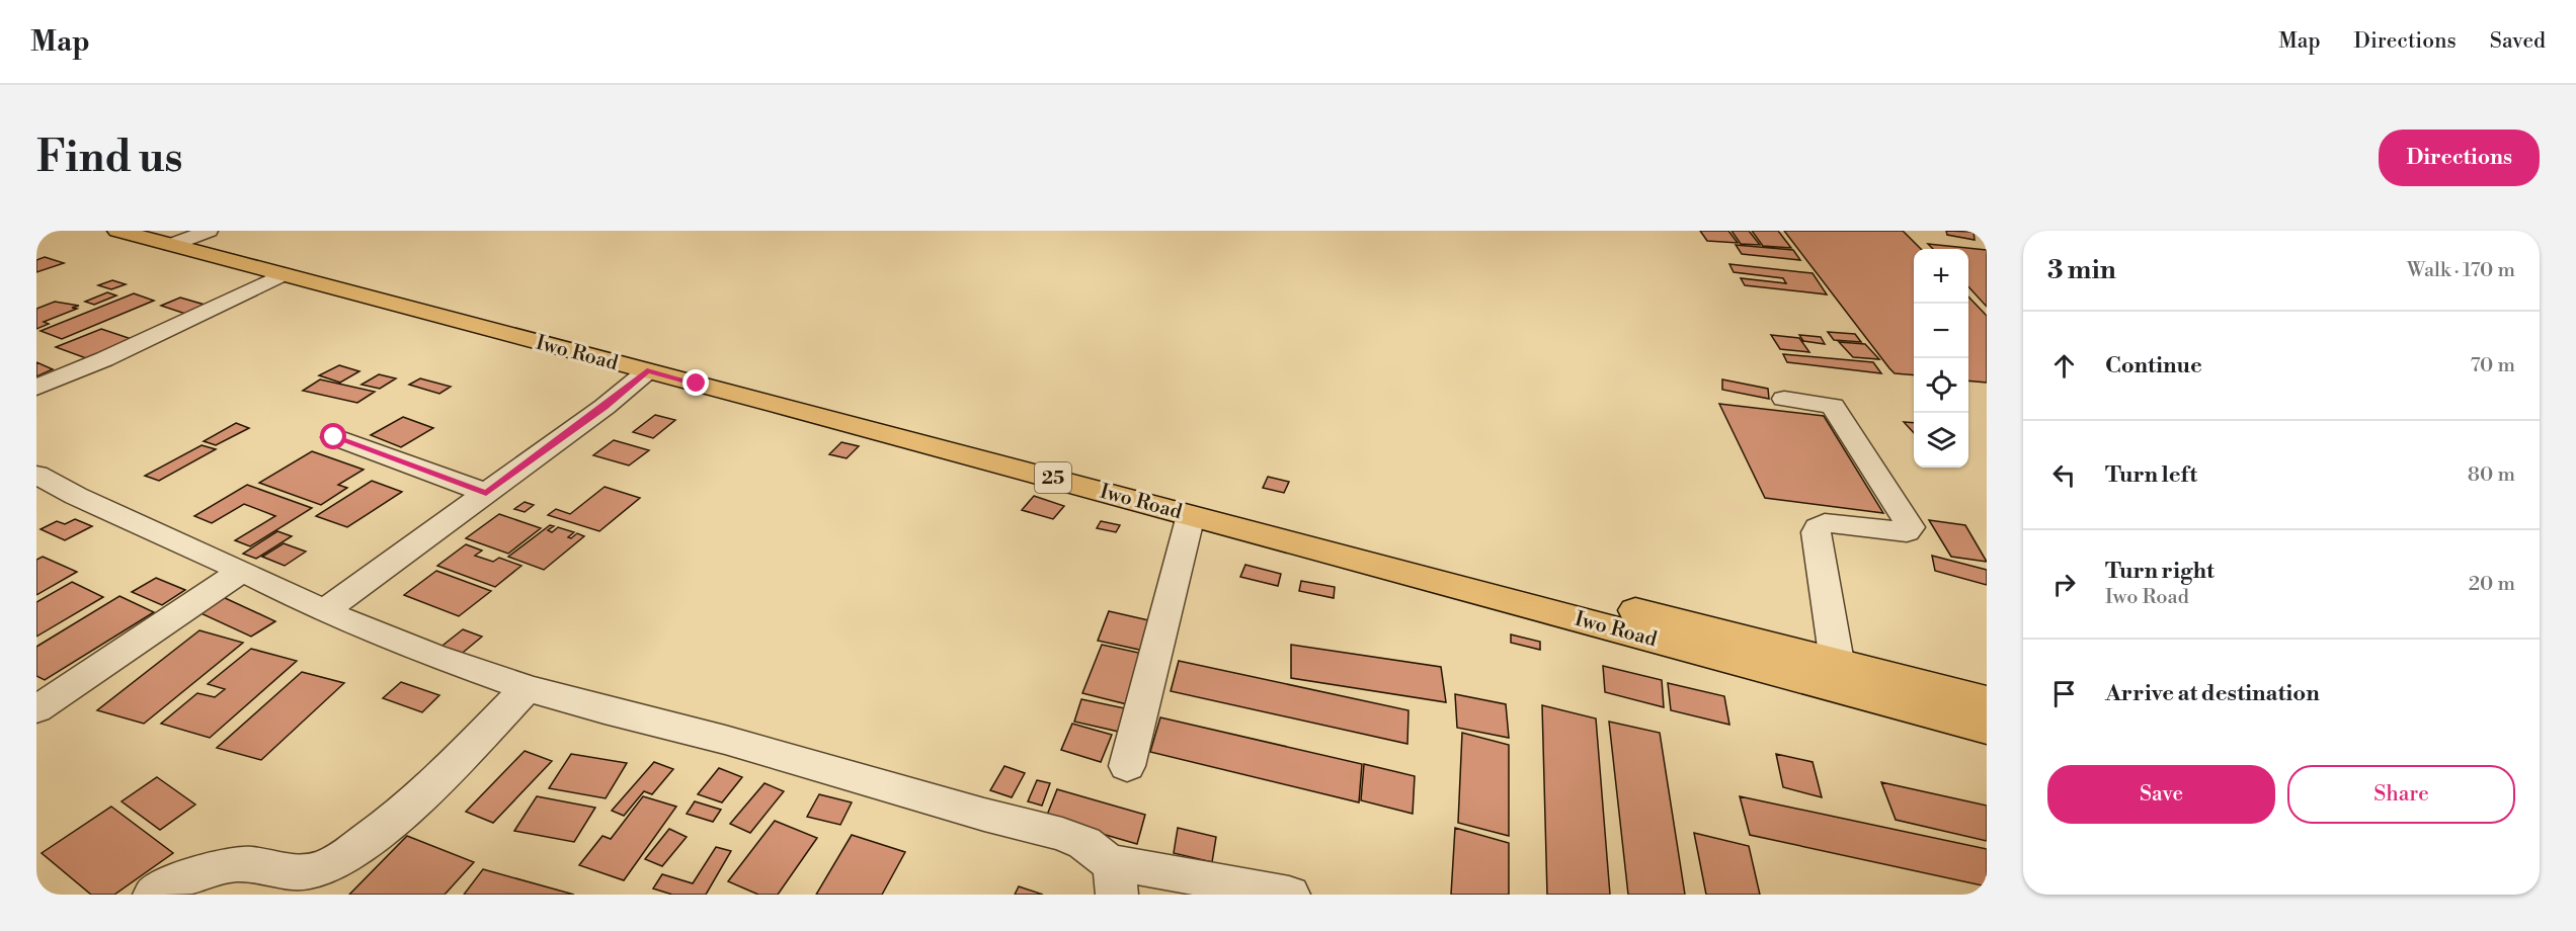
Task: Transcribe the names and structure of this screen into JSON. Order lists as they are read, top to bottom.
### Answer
{
  "streets": {
    "main road": ["Iwo Road", "25"]
  },
  "page": {
    "header": "Map",
    "nav": ["Map", "Directions", "Saved"],
    "buttons": [
      "Directions",
      ["Save", "Share"]
    ],
    "title": "Find us",
    "heading": ["3 min", "Walk · 170 m"],
    "map_buttons": ["+", "−"],
    "list": [
      ["Continue", "70 m"],
      ["Turn left", "80 m"],
      ["Turn right", "Iwo Road", "20 m"],
      "Arrive at destination"
    ]
  }
}
